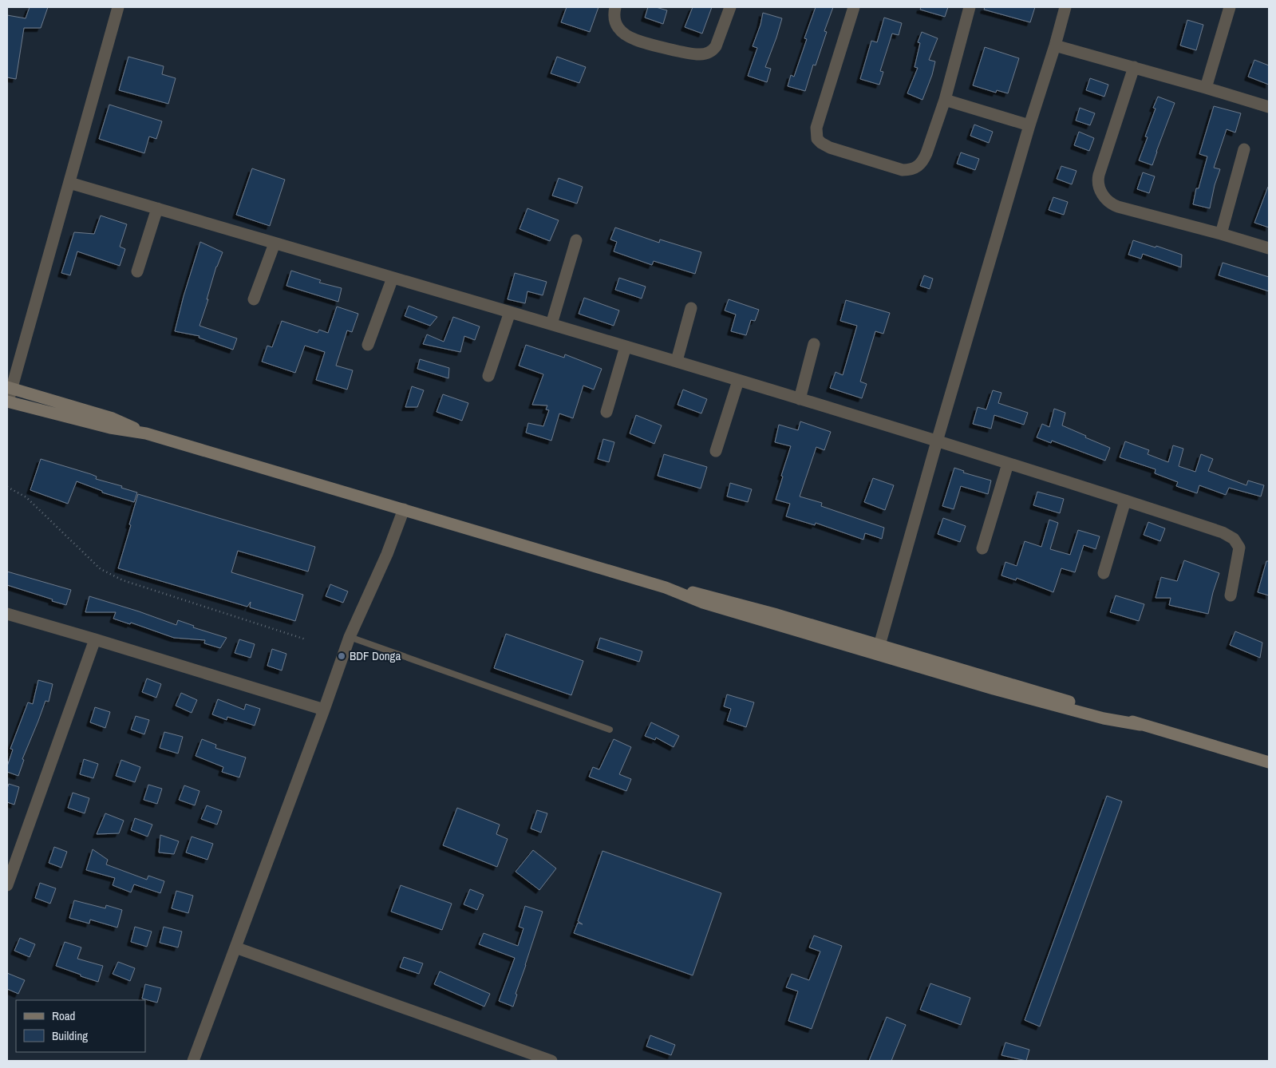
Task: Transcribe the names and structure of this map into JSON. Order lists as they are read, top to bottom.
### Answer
{
  "places": ["BDF Donga"],
  "legend": ["Road", "Building"]
}
